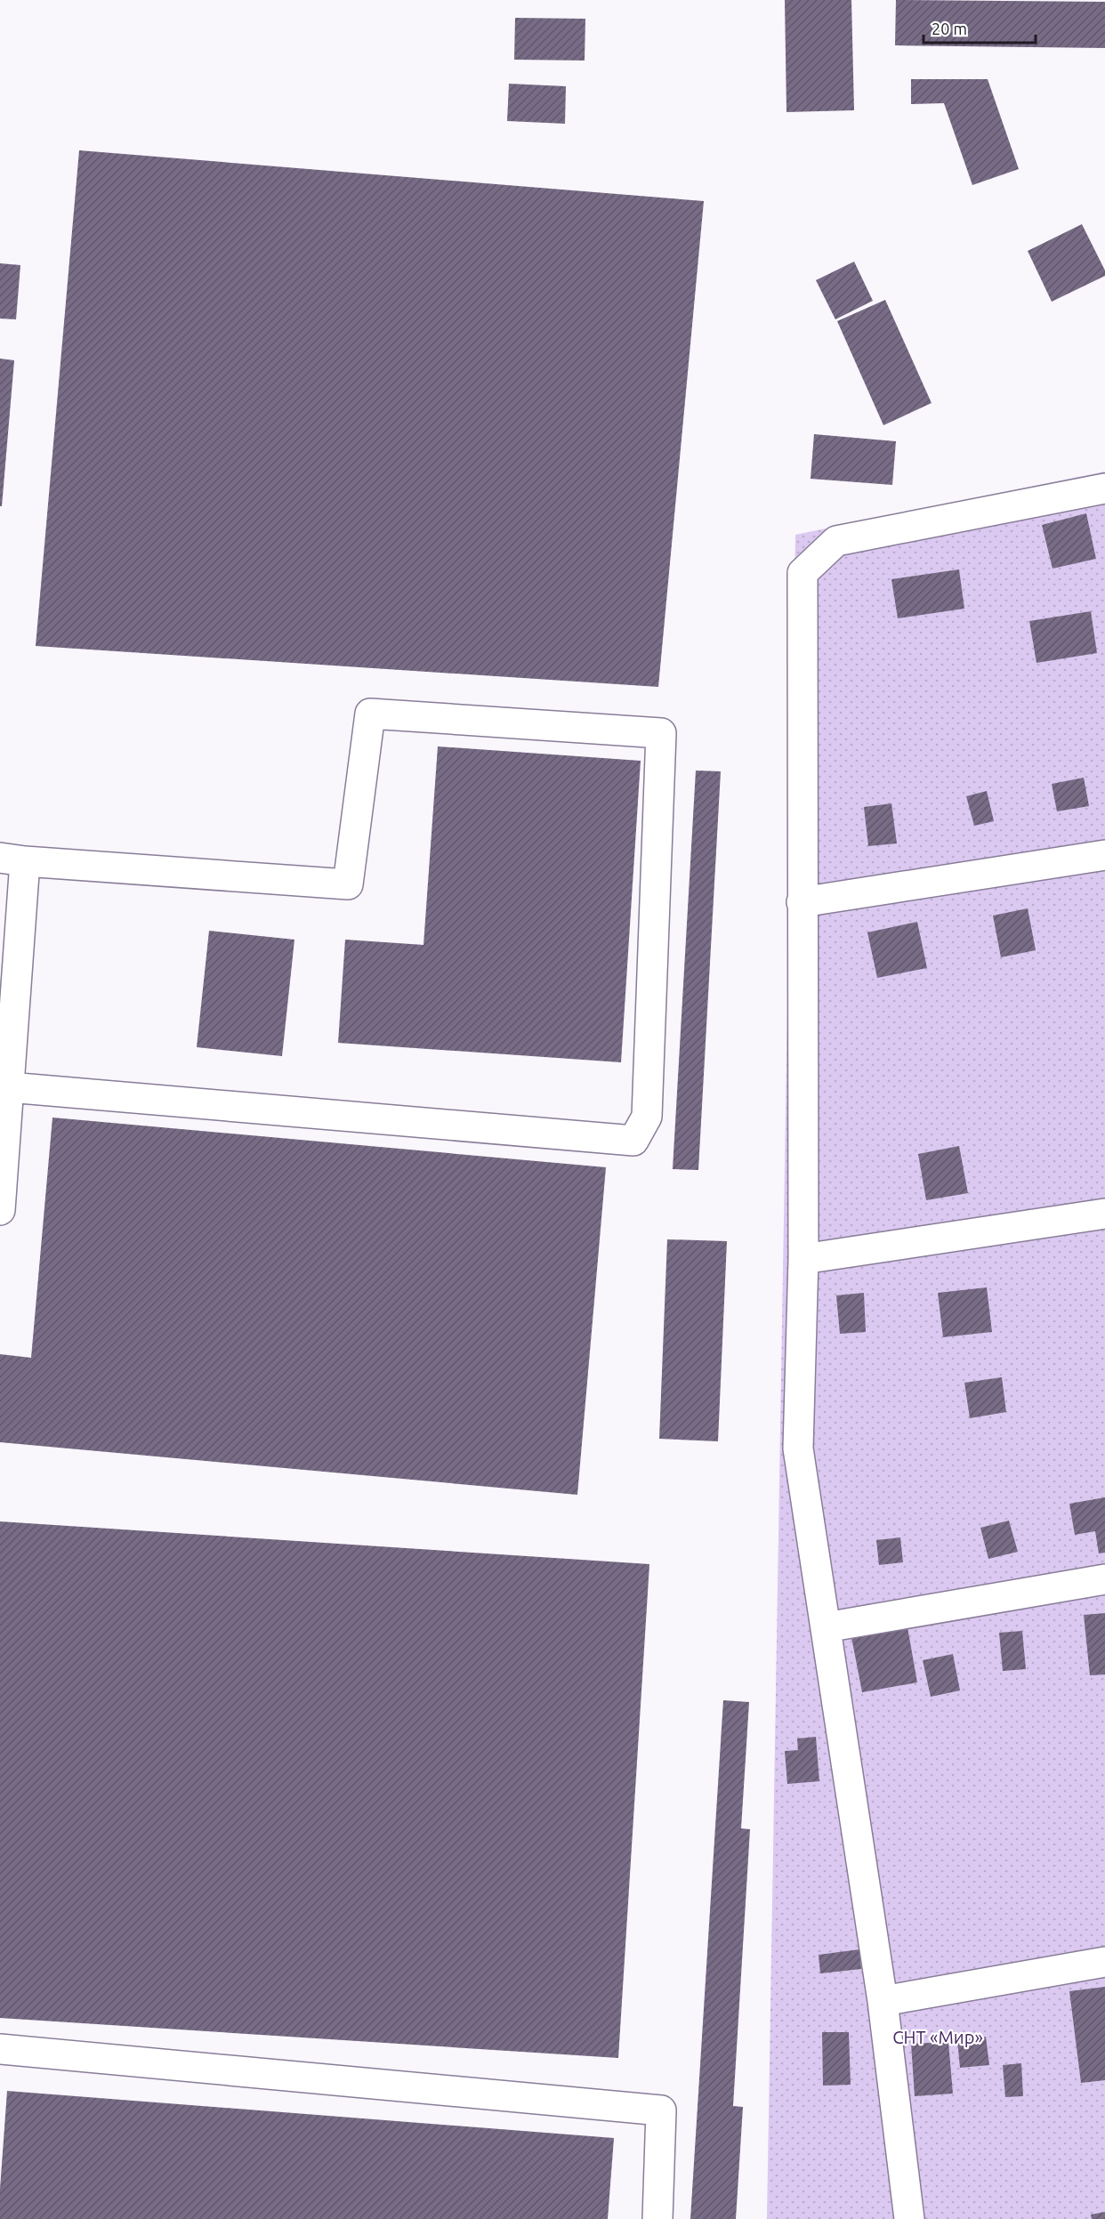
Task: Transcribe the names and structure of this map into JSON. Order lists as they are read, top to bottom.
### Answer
{
  "parks": ["СНТ «Мир»"],
  "scale_bar": "20 m"
}
